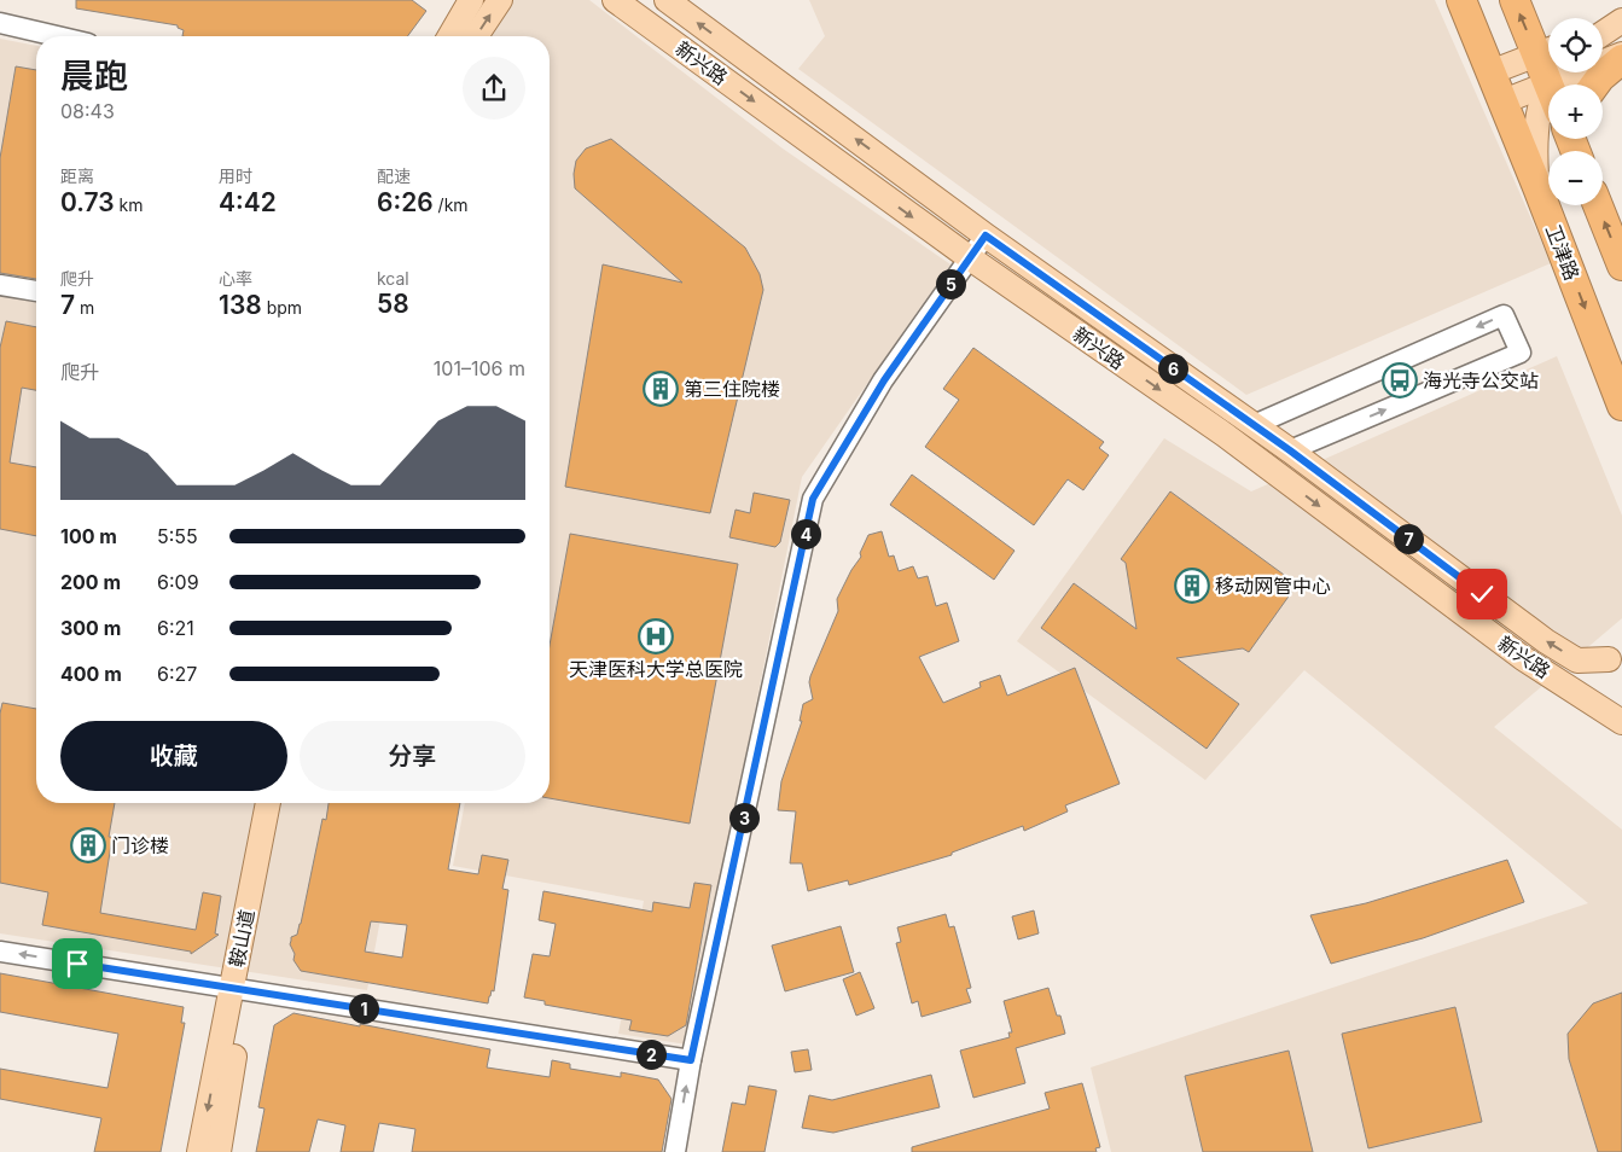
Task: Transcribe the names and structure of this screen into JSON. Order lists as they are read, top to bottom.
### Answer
{
  "streets": {
    "highway": ["卫津路"],
    "main road": ["新兴路", "鞍山道"]
  },
  "one_way": ["卫津路"],
  "places": {
    "bus stop": ["海光寺公交站"],
    "building": ["第三住院楼", "移动网管中心", "门诊楼"],
    "hospital": ["天津医科大学总医院"]
  },
  "page": {
    "map_buttons": ["+", "−"],
    "heading": ["晨跑", "08:43"],
    "stats": [
      ["距离", "0.73 km"],
      ["用时", "4:42"],
      ["配速", "6:26 /km"],
      ["爬升", "7 m"],
      ["心率", "138 bpm"],
      ["kcal", "58"]
    ],
    "pins": [
      "5",
      "6",
      "4",
      "7",
      "3",
      "1",
      "2"
    ],
    "chart": ["爬升", "101–106 m"],
    "list": [
      {
        "name": "100 m",
        "note": "5:55"
      },
      {
        "name": "200 m",
        "note": "6:09"
      },
      {
        "name": "300 m",
        "note": "6:21"
      },
      {
        "name": "400 m",
        "note": "6:27"
      }
    ],
    "buttons": ["收藏", "分享"]
  }
}
